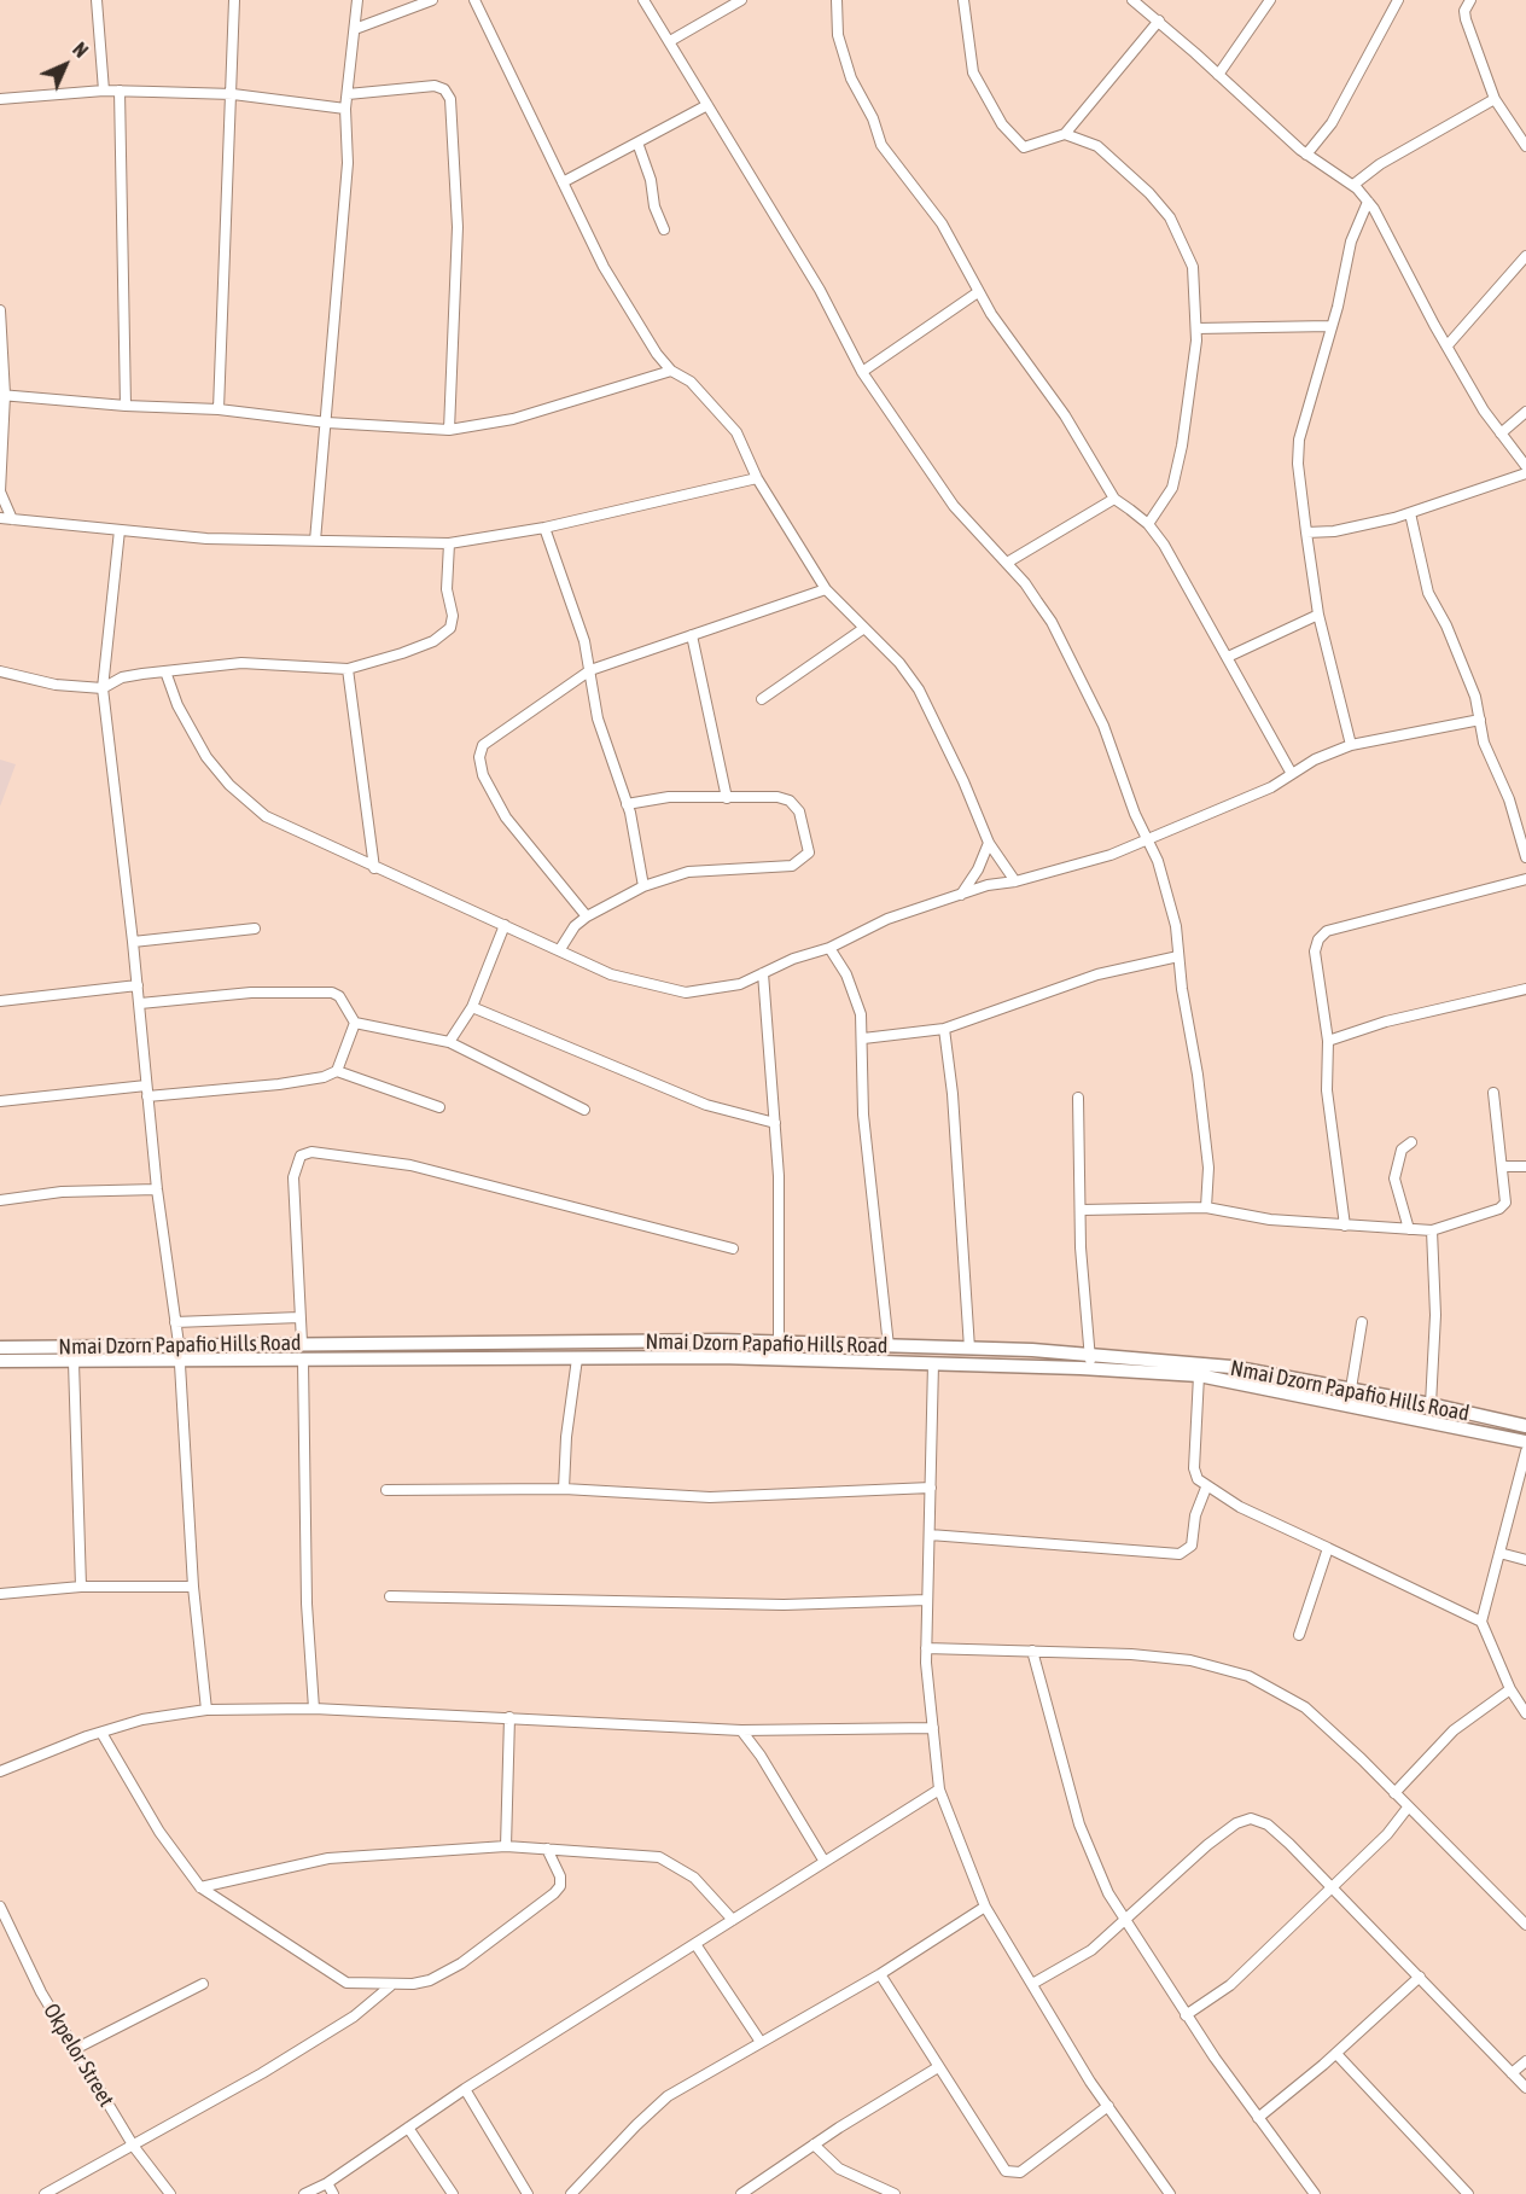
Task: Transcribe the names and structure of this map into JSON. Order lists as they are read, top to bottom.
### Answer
{
  "streets": {
    "street": ["Nmai Dzorn Papafio Hills Road", "Okpelor Street"]
  },
  "north": "top right"
}
